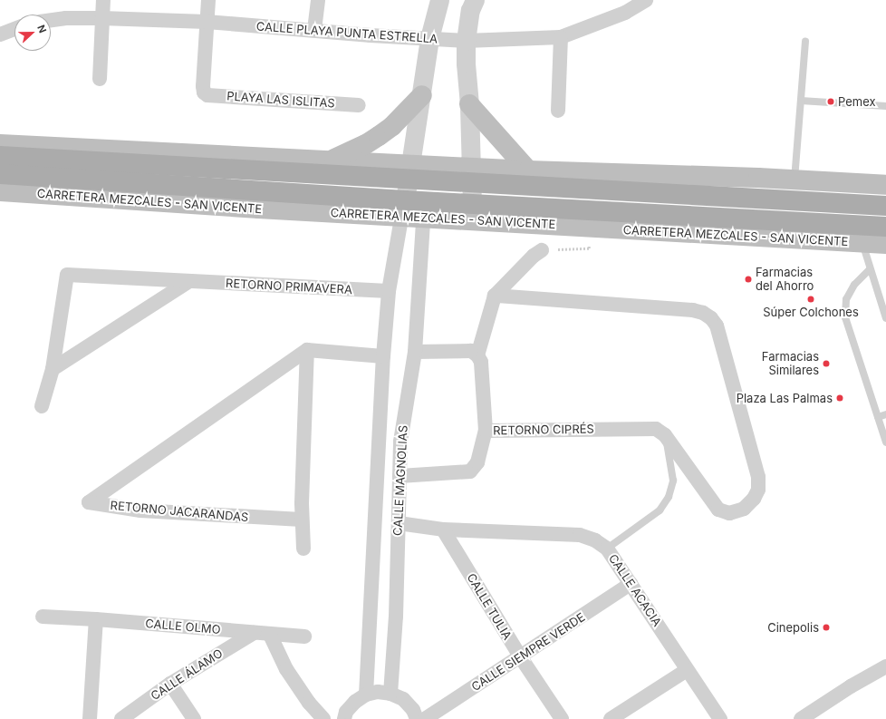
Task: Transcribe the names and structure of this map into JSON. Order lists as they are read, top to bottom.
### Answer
{
  "streets": {
    "main road": ["CARRETERA MEZCALES - SAN VICENTE"],
    "street": [
      "CALLE PLAYA PUNTA ESTRELLA",
      "PLAYA LAS ISLITAS",
      "RETORNO PRIMAVERA",
      "RETORNO CIPRÉS",
      "CALLE MAGNOLIAS",
      "RETORNO JACARANDAS",
      "CALLE ACACIA",
      "CALLE TULIA",
      "CALLE OLMO",
      "CALLE SIEMPRE VERDE",
      "CALLE ÁLAMO"
    ]
  },
  "crossings": [
    ["CALLE PLAYA PUNTA ESTRELLA", "PLAYA LAS ISLITAS"],
    ["CARRETERA MEZCALES - SAN VICENTE", "CALLE MAGNOLIAS"],
    ["RETORNO PRIMAVERA", "CALLE MAGNOLIAS"],
    ["CALLE MAGNOLIAS", "CALLE ACACIA"],
    ["CALLE ACACIA", "CALLE TULIA"],
    ["CALLE ACACIA", "CALLE SIEMPRE VERDE"],
    ["CALLE TULIA", "CALLE SIEMPRE VERDE"],
    ["CALLE OLMO", "CALLE ÁLAMO"]
  ],
  "places": [
    "Pemex",
    "Farmacias del Ahorro",
    "Súper Colchones",
    "Farmacias Similares",
    "Plaza Las Palmas",
    "Cinepolis"
  ],
  "north": "right"
}
